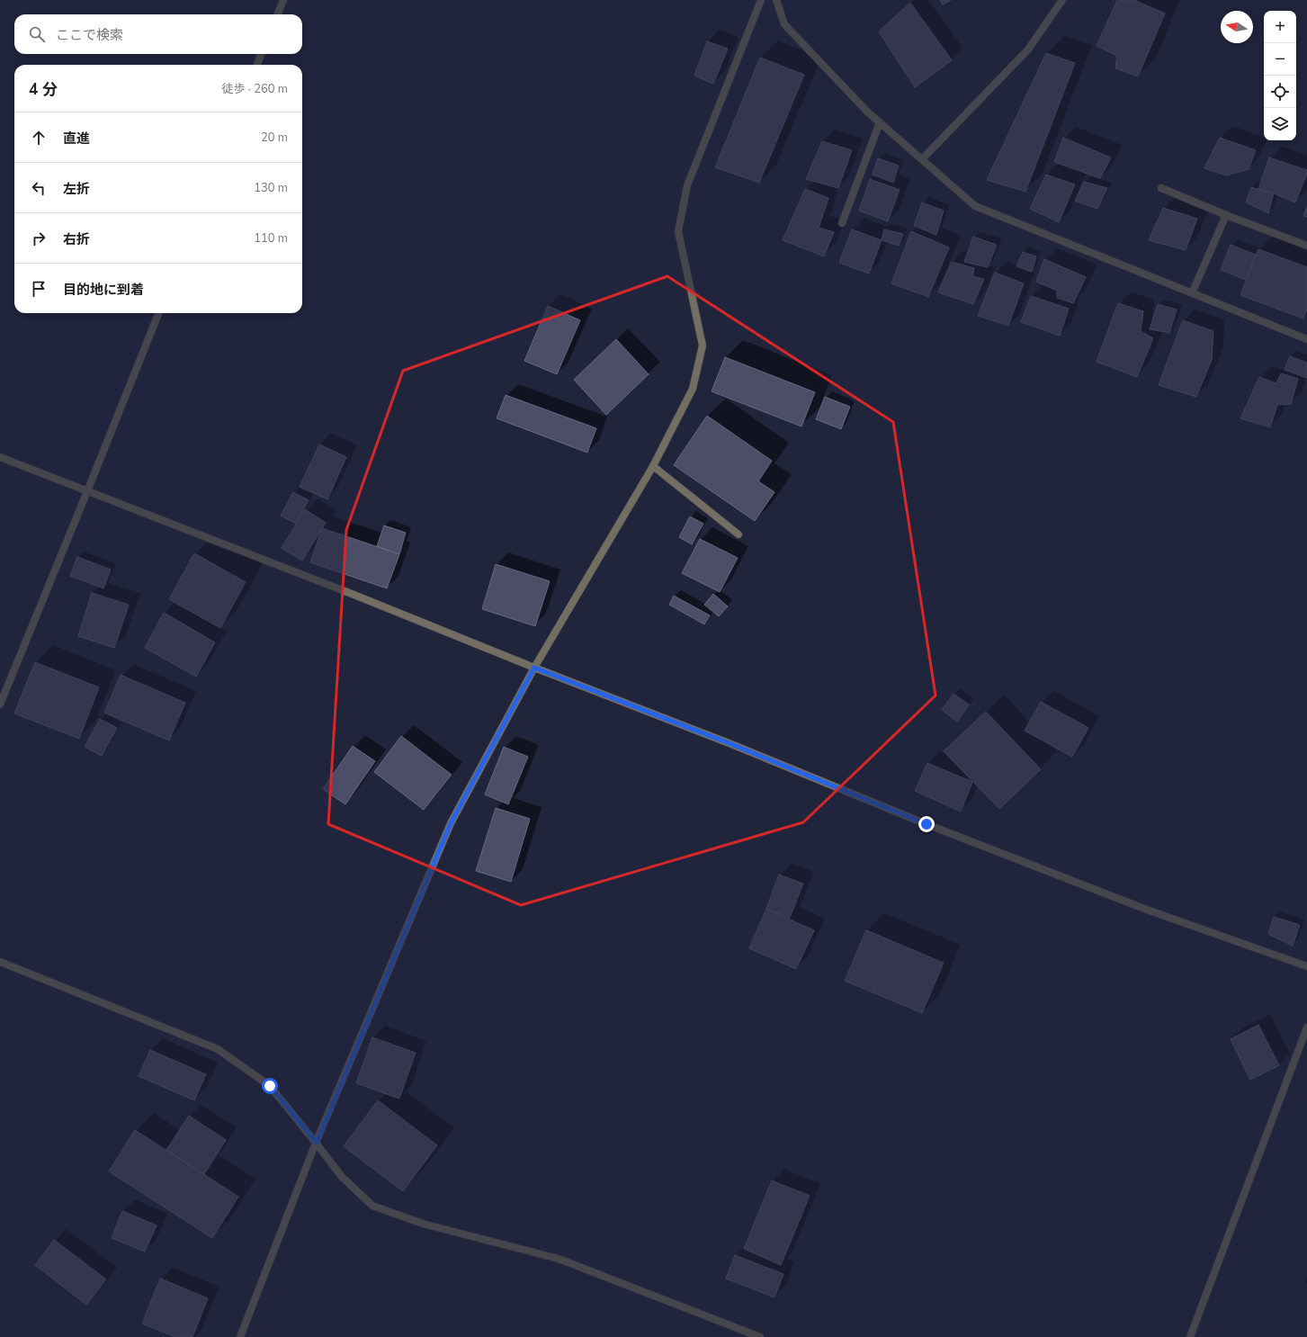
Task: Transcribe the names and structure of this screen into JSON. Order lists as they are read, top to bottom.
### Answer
{
  "north": "left",
  "page": {
    "map_buttons": ["+", "−"],
    "search": "ここで検索",
    "heading": ["4 分", "徒歩 · 260 m"],
    "list": [
      ["直進", "20 m"],
      ["左折", "130 m"],
      ["右折", "110 m"],
      "目的地に到着"
    ]
  }
}
